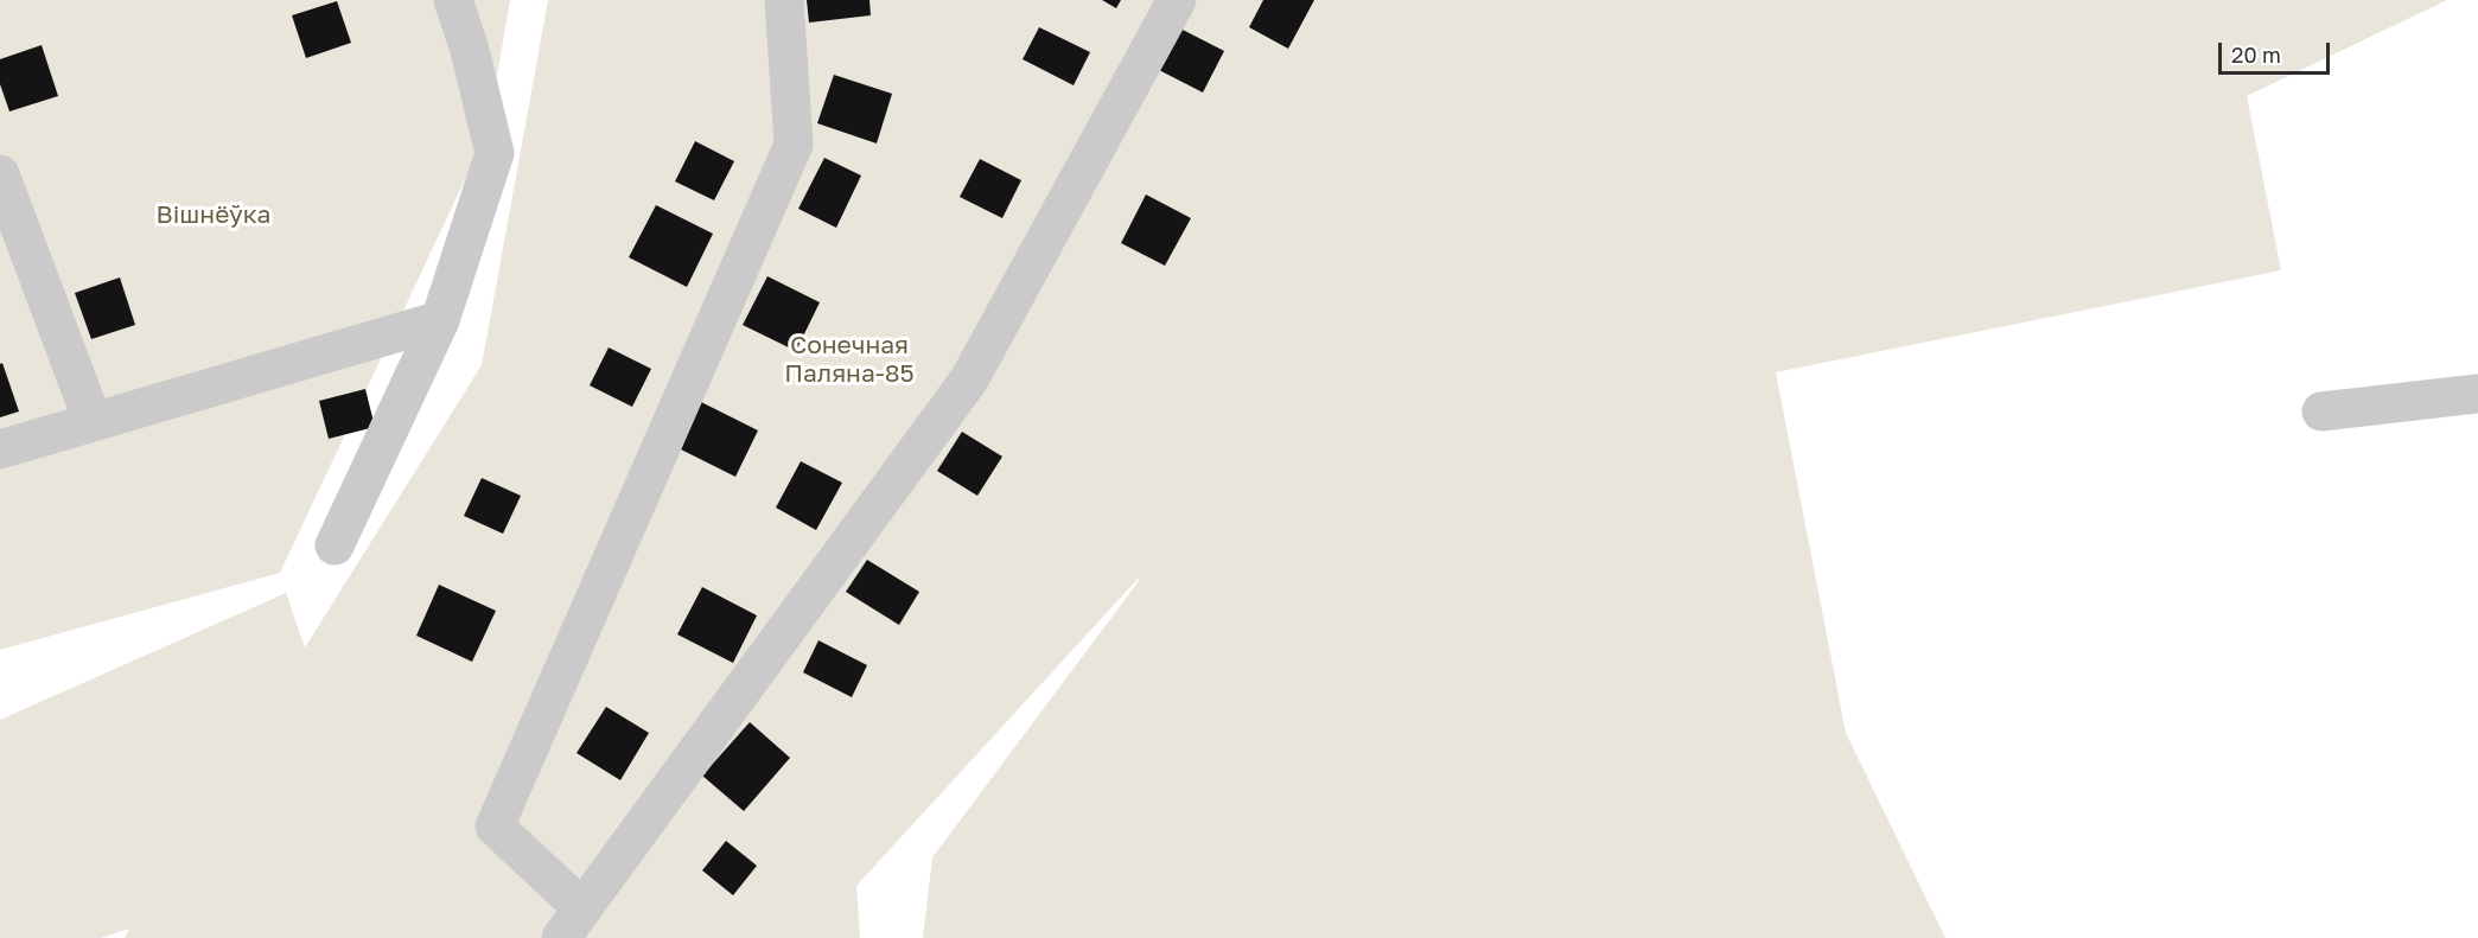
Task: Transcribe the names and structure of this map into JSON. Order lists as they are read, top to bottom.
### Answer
{
  "parks": ["Вішнёўка", "Сонечная Паляна-85"],
  "scale_bar": "20 m"
}
